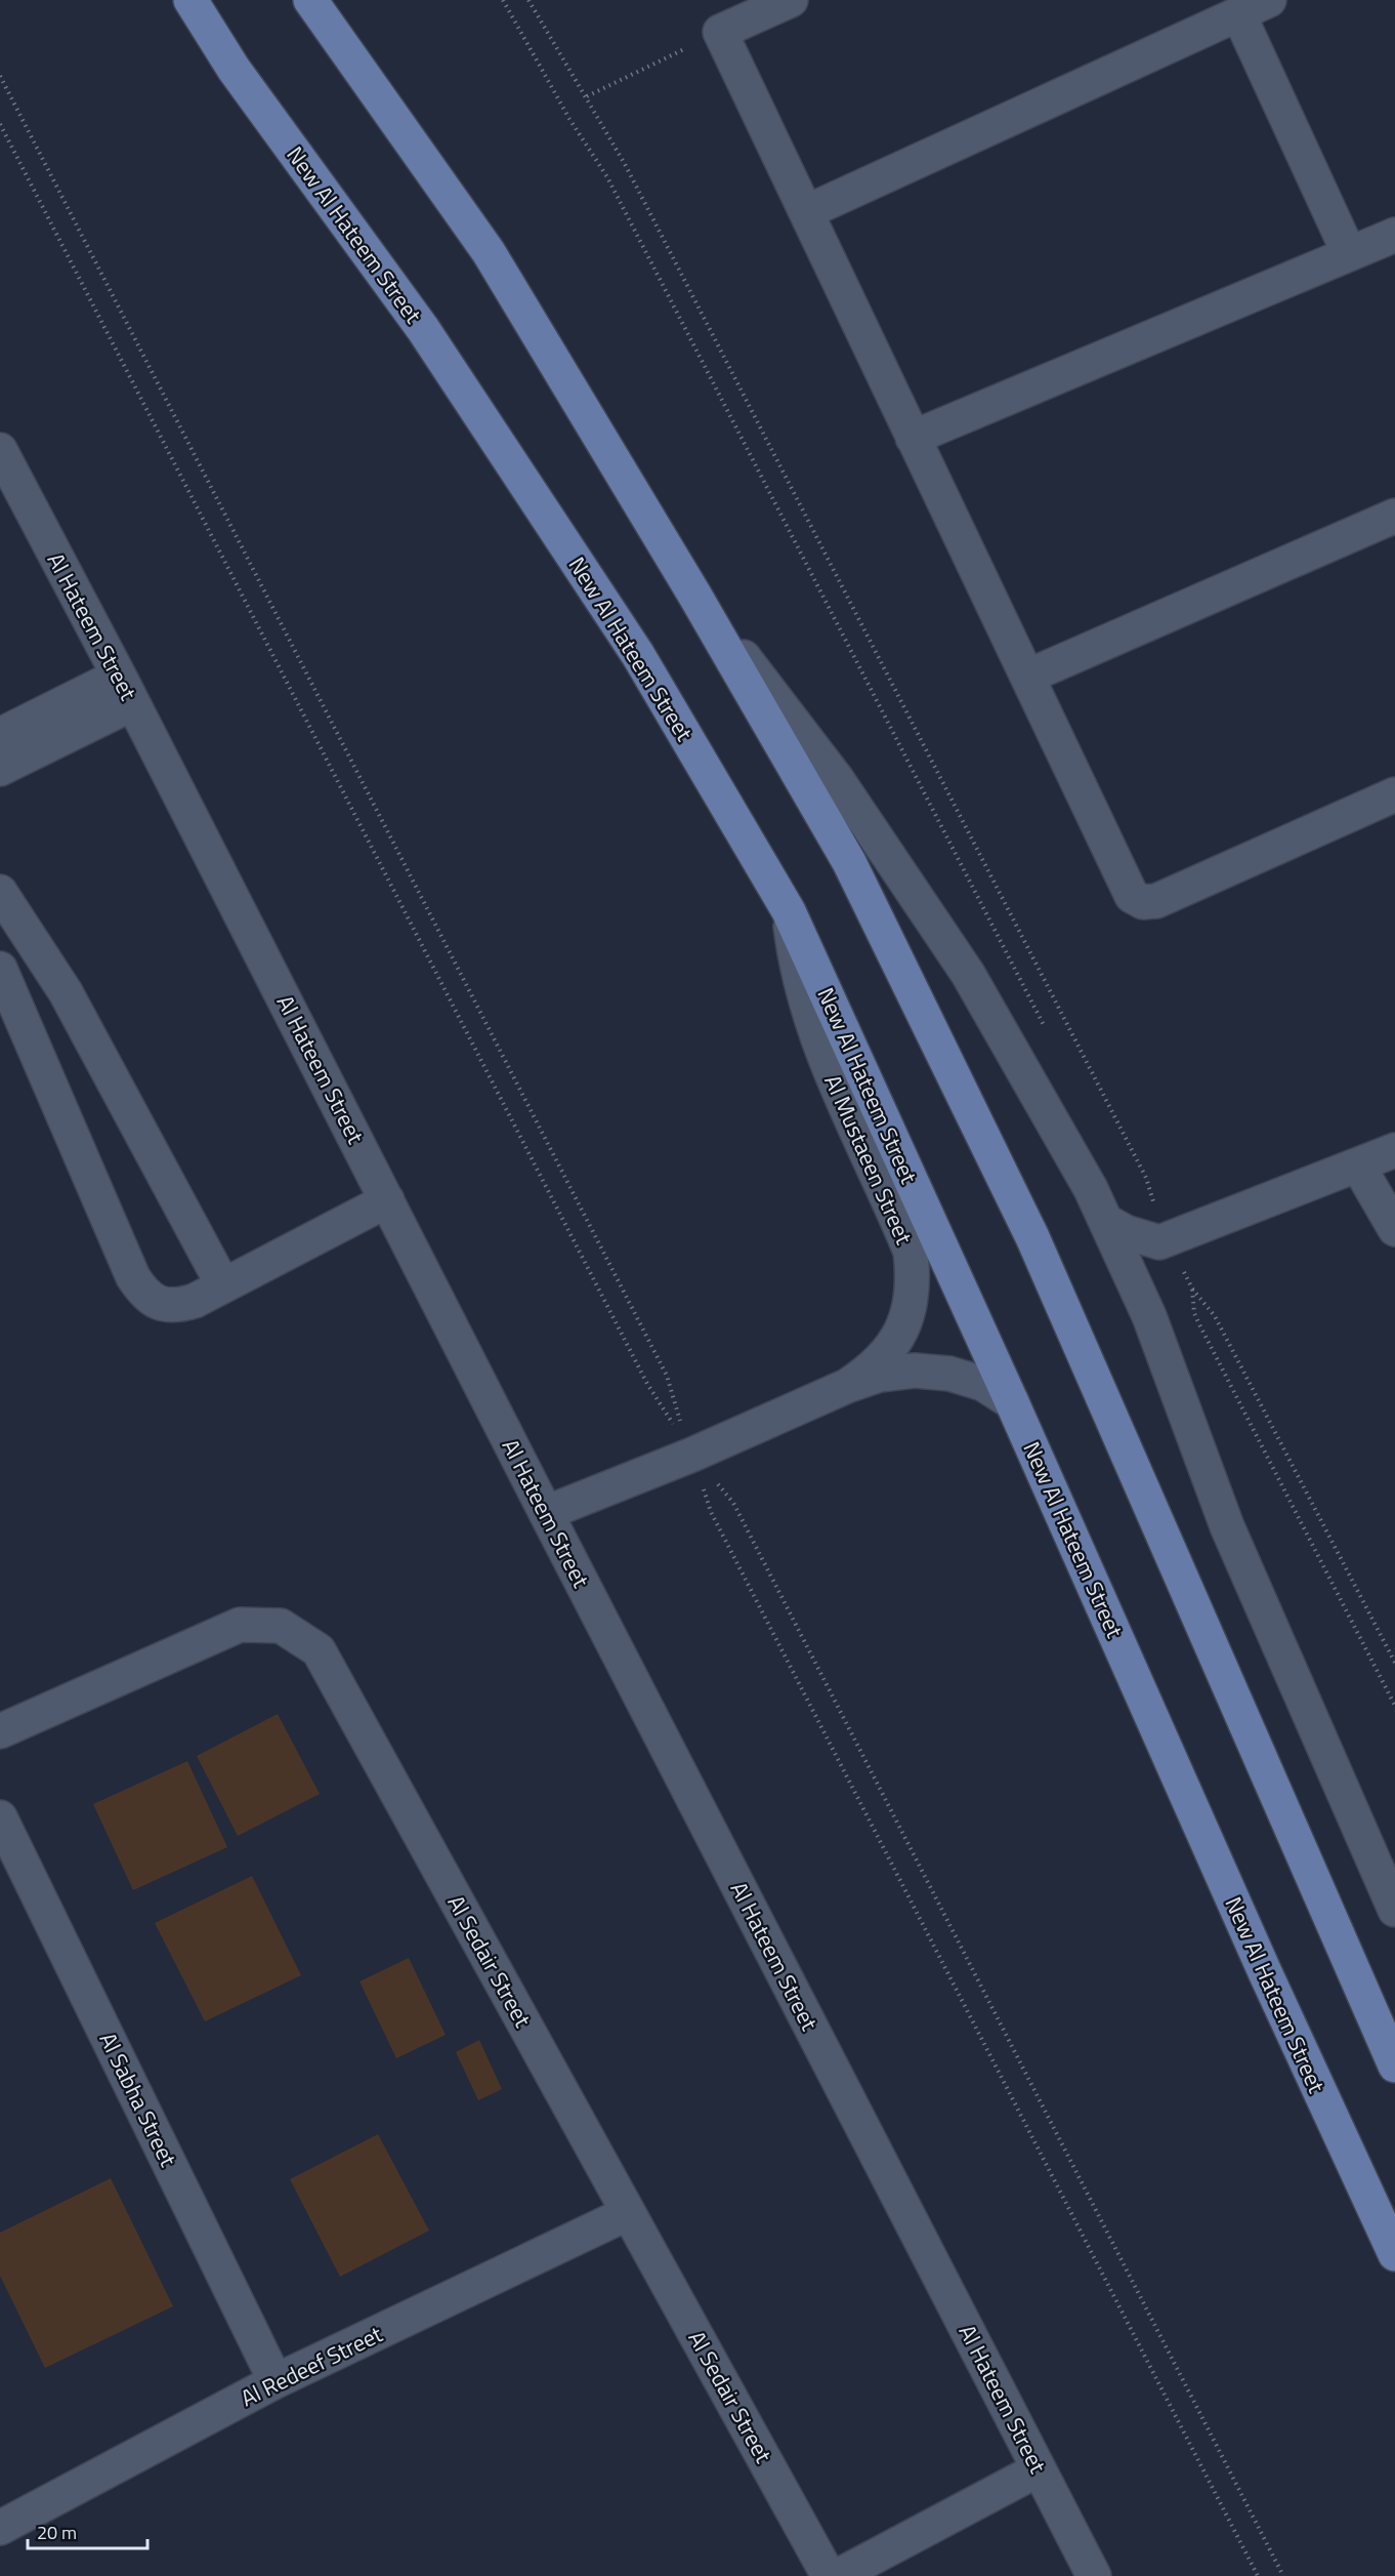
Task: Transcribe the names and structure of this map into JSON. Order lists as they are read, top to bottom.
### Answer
{
  "streets": {
    "main road": ["New Al Hateem Street"],
    "street": [
      "Al Hateem Street",
      "Al Mustaeen Street",
      "Al Sedair Street",
      "Al Sabha Street",
      "Al Redeef Street"
    ]
  },
  "crossings": [
    ["New Al Hateem Street", "Al Mustaeen Street"],
    ["Al Hateem Street", "Al Mustaeen Street"],
    ["Al Sedair Street", "Al Redeef Street"],
    ["Al Sabha Street", "Al Redeef Street"]
  ],
  "scale_bar": "20 m"
}
